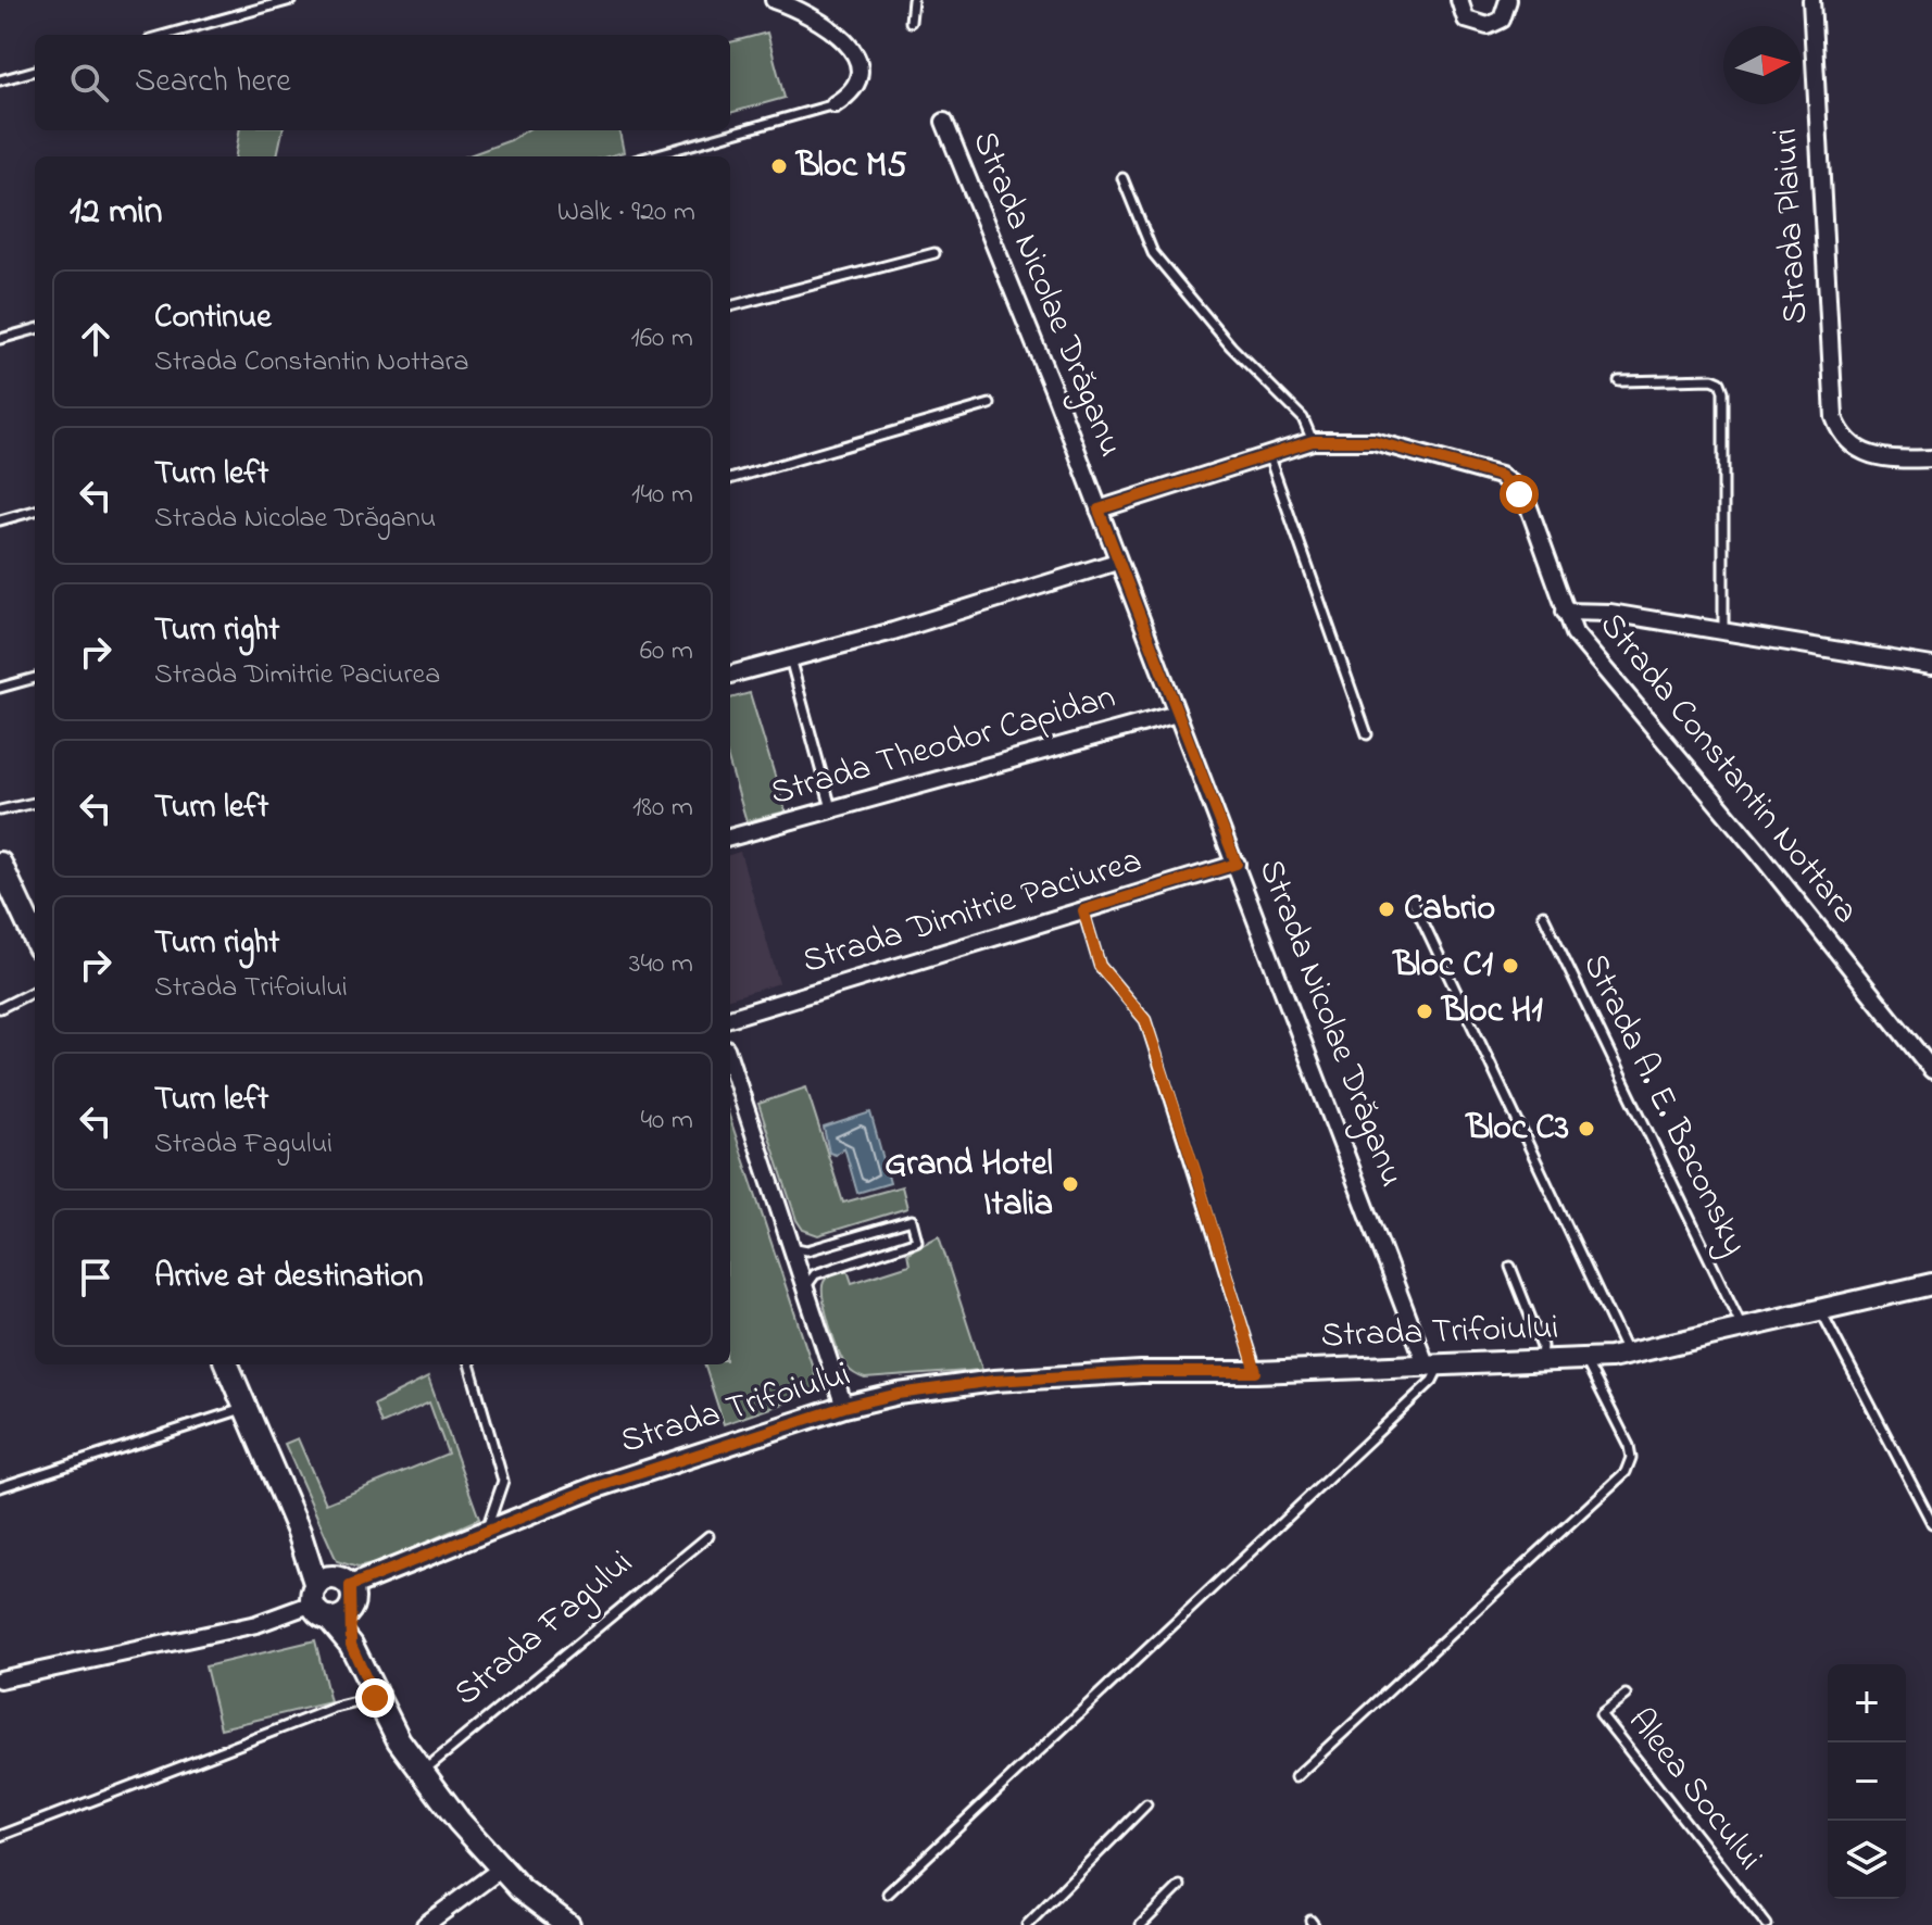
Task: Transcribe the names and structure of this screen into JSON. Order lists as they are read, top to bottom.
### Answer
{
  "streets": {
    "street": [
      "Strada Plaiuri",
      "Strada Nicolae Drăganu",
      "Strada Theodor Capidan",
      "Strada Constantin Nottara",
      "Strada Dimitrie Paciurea",
      "Strada Trifoiului"
    ],
    "lane": ["Strada A. E. Baconsky", "Strada Fagului", "Aleea Socului"]
  },
  "crossings": [
    ["Strada Nicolae Drăganu", "Strada Theodor Capidan"],
    ["Strada Nicolae Drăganu", "Strada Constantin Nottara"],
    ["Strada Nicolae Drăganu", "Strada Dimitrie Paciurea"],
    ["Strada Nicolae Drăganu", "Strada Trifoiului"],
    ["Strada A. E. Baconsky", "Strada Trifoiului"]
  ],
  "places": [
    "Bloc M5",
    "Cabrio",
    "Bloc C1",
    "Bloc H1",
    "Bloc C3",
    "Grand Hotel Italia"
  ],
  "north": "right",
  "page": {
    "search": "Search here",
    "heading": ["12 min", "Walk · 920 m"],
    "list": [
      ["Continue", "Strada Constantin Nottara", "160 m"],
      ["Turn left", "Strada Nicolae Drăganu", "140 m"],
      ["Turn right", "Strada Dimitrie Paciurea", "60 m"],
      ["Turn left", "180 m"],
      ["Turn right", "Strada Trifoiului", "340 m"],
      ["Turn left", "Strada Fagului", "40 m"],
      "Arrive at destination"
    ],
    "map_buttons": ["+", "−"]
  }
}
